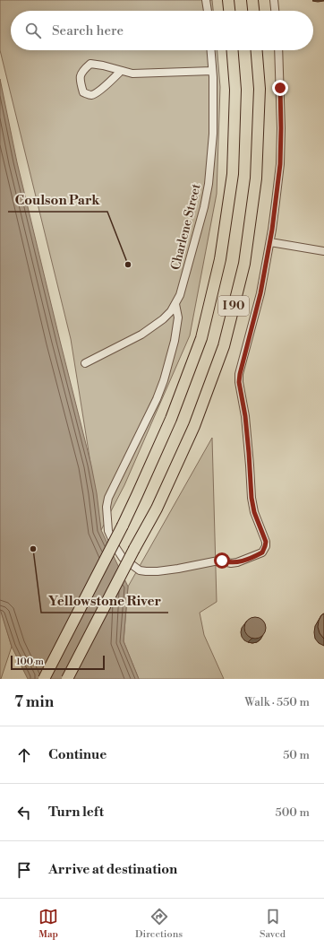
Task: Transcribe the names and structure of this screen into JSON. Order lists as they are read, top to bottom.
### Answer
{
  "streets": {
    "highway": ["I 90"],
    "street": ["Charlene Street"]
  },
  "places": ["Coulson Park", "Yellowstone River"],
  "scale_bar": "100 m",
  "page": {
    "search": "Search here",
    "scale": "100 m",
    "heading": ["7 min", "Walk · 550 m"],
    "list": [
      ["Continue", "50 m"],
      ["Turn left", "500 m"],
      "Arrive at destination"
    ],
    "nav": ["Map", "Directions", "Saved"]
  }
}
